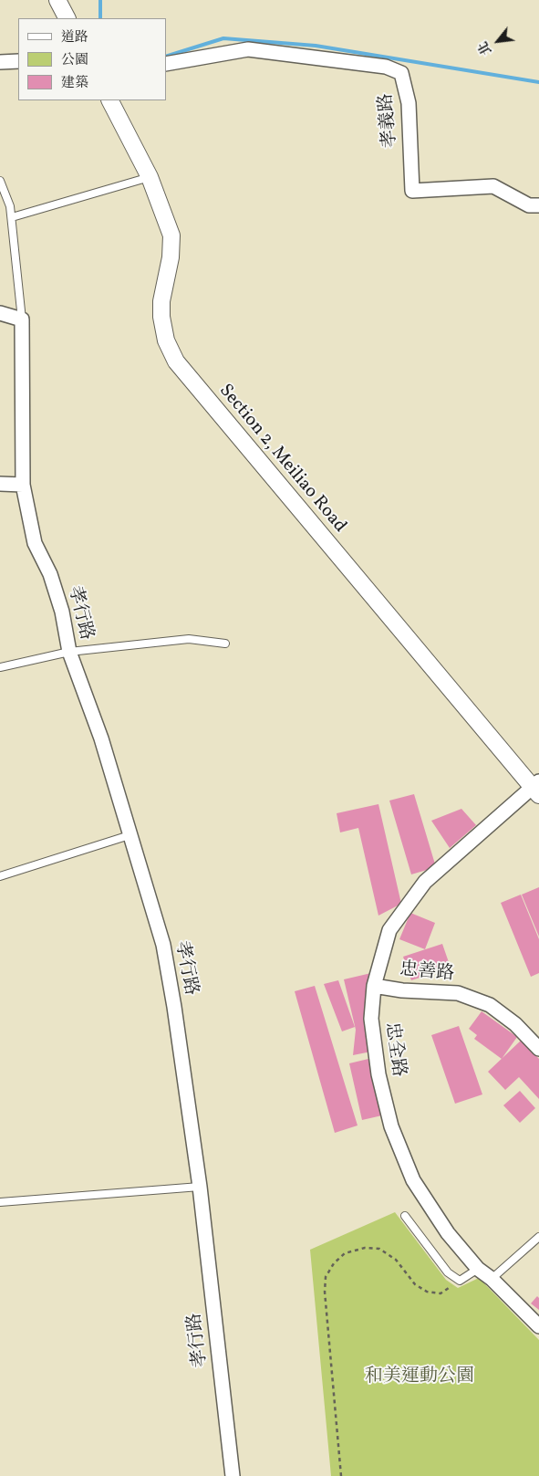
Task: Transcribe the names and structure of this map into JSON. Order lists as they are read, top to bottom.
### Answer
{
  "streets": {
    "street": [
      "孝義路",
      "Section 2, Meiliao Road",
      "孝行路",
      "忠善路",
      "忠全路"
    ]
  },
  "crossings": [
    ["Section 2, Meiliao Road", "忠全路"],
    ["忠善路", "忠全路"]
  ],
  "parks": ["和美運動公園"],
  "legend": ["道路", "公園", "建築"],
  "north": "bottom left"
}
